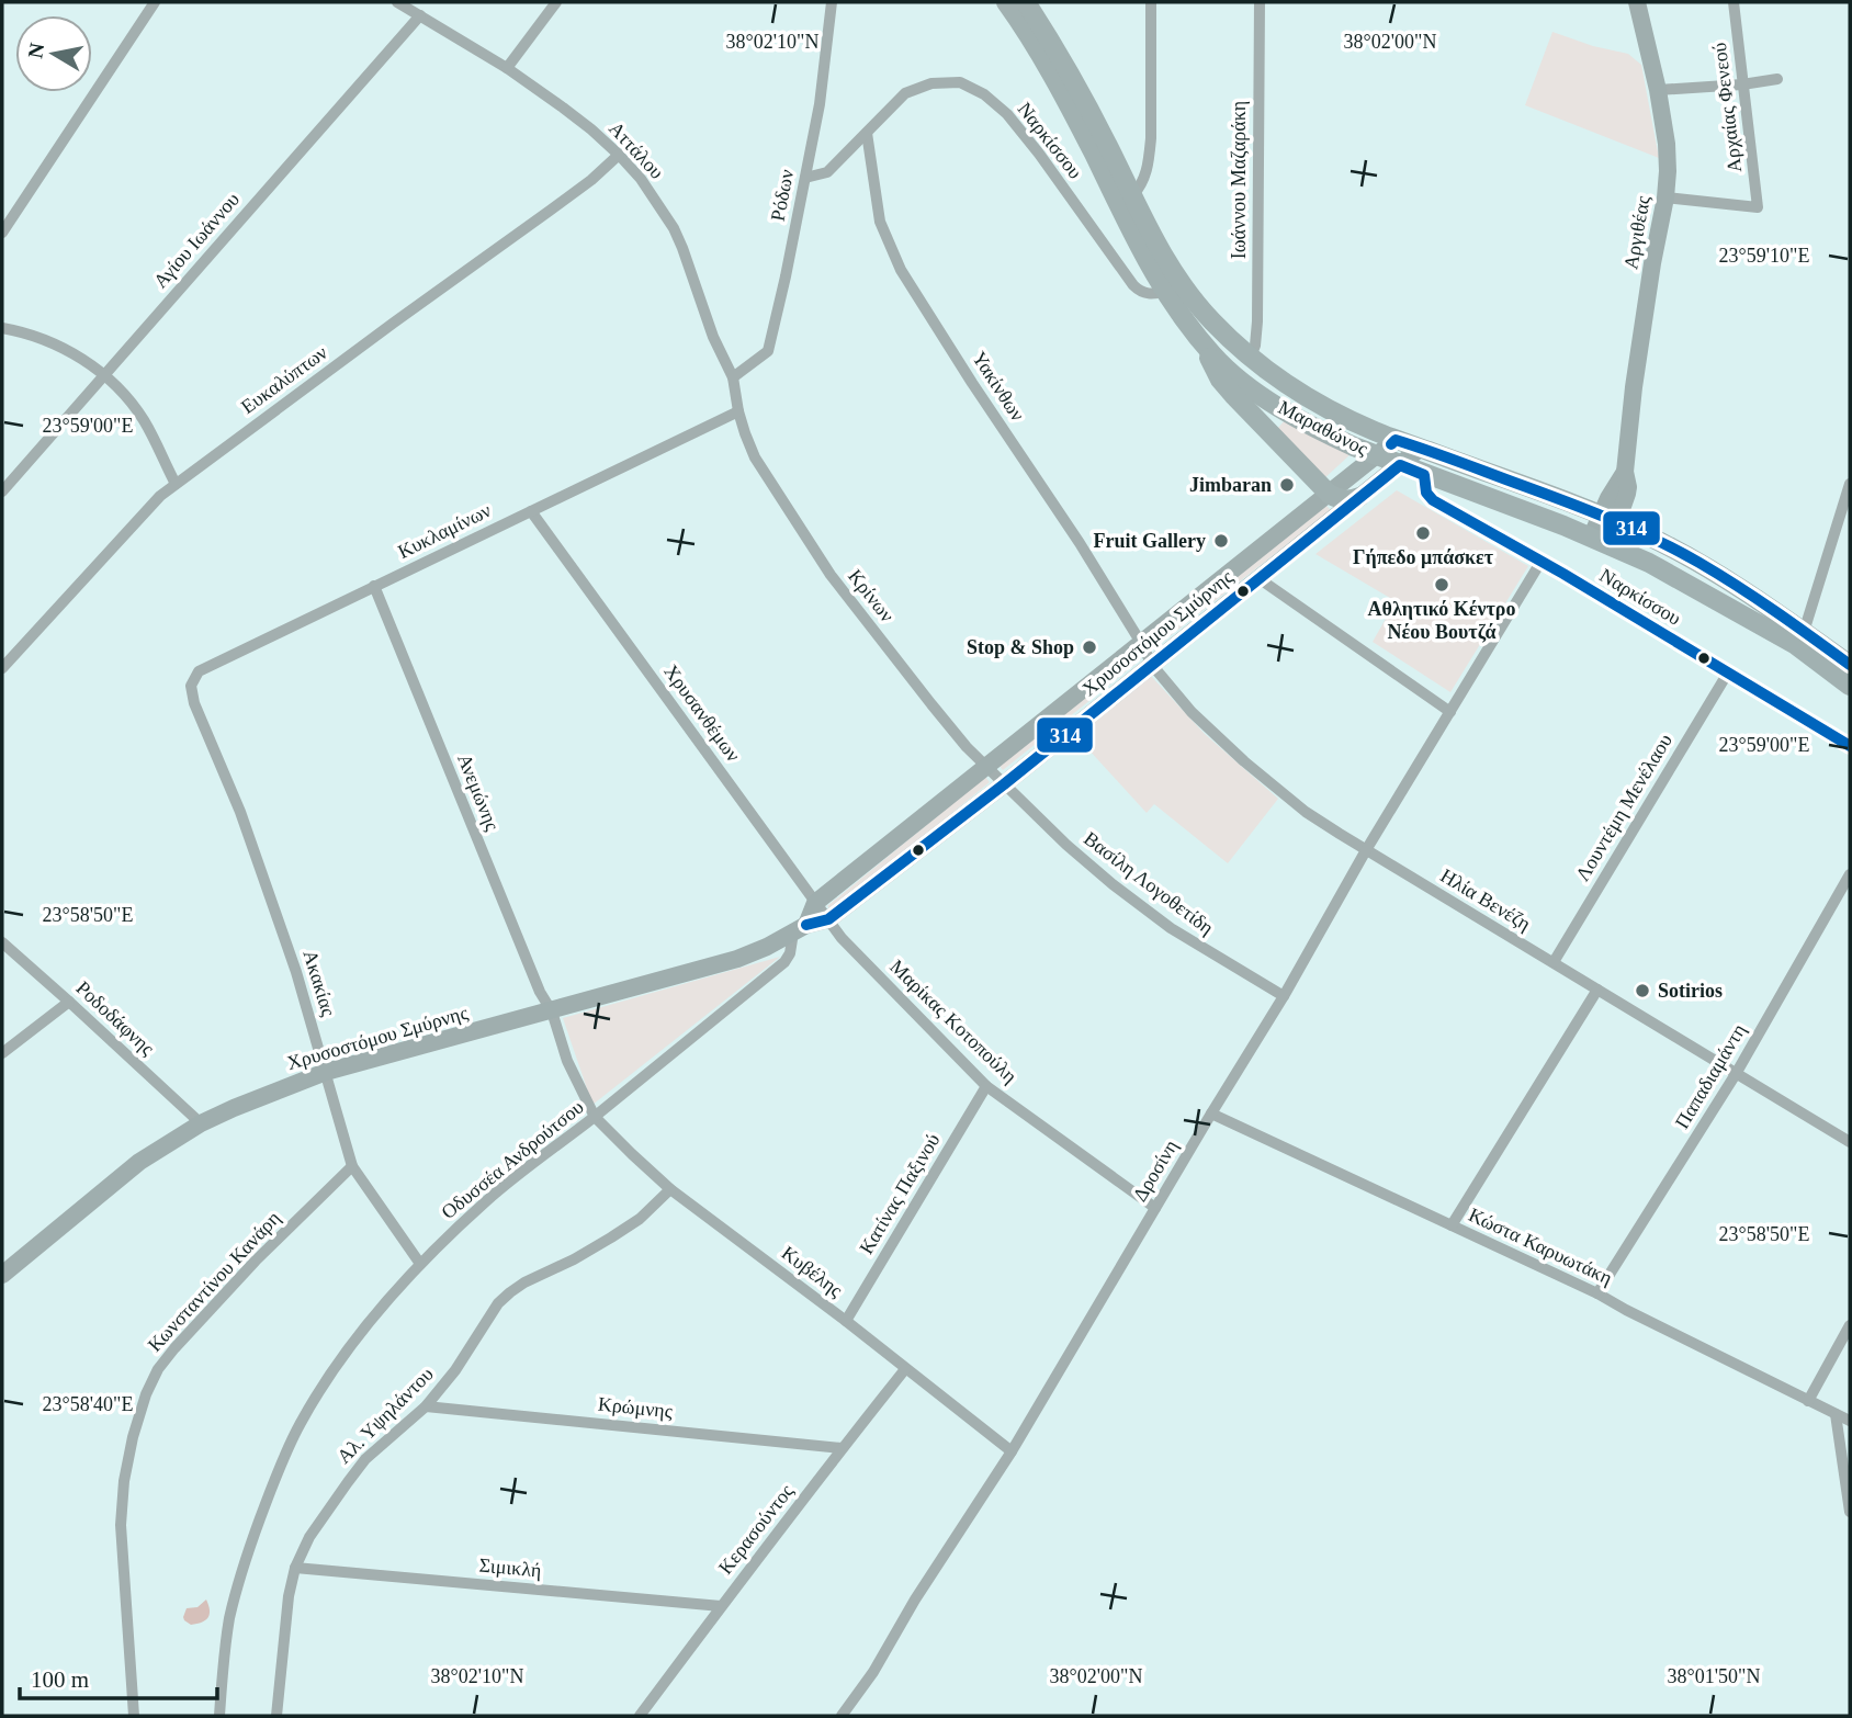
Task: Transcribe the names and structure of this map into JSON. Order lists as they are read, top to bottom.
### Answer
{
  "streets": {
    "main road": ["Μαραθώνος"],
    "street": [
      "Αρχαίας Φενεού",
      "Ναρκίσσου",
      "Αττάλου",
      "Ιωάννου Μαζαράκη",
      "Ρόδων",
      "Αργιθέας",
      "Αγίου Ιωάννου",
      "Ευκαλύπτων",
      "Υακίνθων",
      "Κυκλαμίνων",
      "Κρίνων",
      "Χρυσοστόμου Σμύρνης",
      "Χρυσανθέμων",
      "Ανεμώνης",
      "Λουντέμη Μενέλαου",
      "Βασίλη Λογοθετίδη",
      "Ηλία Βενέζη",
      "Ακακίας",
      "Ροδοδάφνης",
      "Μαρίκας Κοτοπούλη",
      "Παπαδιαμάντη",
      "Οδυσσέα Ανδρούτσου",
      "Δροσίνη",
      "Κατίνας Παξινού",
      "Κώστα Καρυωτάκη",
      "Κυβέλης",
      "Κωνσταντίνου Κανάρη",
      "Κρώμνης",
      "Αλ. Υψηλάντου",
      "Κερασούντος",
      "Σιμικλή"
    ]
  },
  "crossings": [
    ["Αρχαίας Φενεού", "Αργιθέας"],
    ["Ναρκίσσου", "Ρόδων"],
    ["Ναρκίσσου", "Υακίνθων"],
    ["Ναρκίσσου", "Μαραθώνος"],
    ["Ναρκίσσου", "Λουντέμη Μενέλαου"],
    ["Ναρκίσσου", "Δροσίνη"],
    ["Αττάλου", "Ρόδων"],
    ["Αττάλου", "Αγίου Ιωάννου"],
    ["Αττάλου", "Ευκαλύπτων"],
    ["Αττάλου", "Κυκλαμίνων"],
    ["Αττάλου", "Κρίνων"],
    ["Ιωάννου Μαζαράκη", "Μαραθώνος"],
    ["Αργιθέας", "Μαραθώνος"],
    ["Υακίνθων", "Χρυσοστόμου Σμύρνης"],
    ["Υακίνθων", "Ηλία Βενέζη"],
    ["Μαραθώνος", "Χρυσοστόμου Σμύρνης"],
    ["Κυκλαμίνων", "Κρίνων"],
    ["Κυκλαμίνων", "Χρυσανθέμων"],
    ["Κυκλαμίνων", "Ανεμώνης"],
    ["Κυκλαμίνων", "Ακακίας"],
    ["Κρίνων", "Χρυσοστόμου Σμύρνης"],
    ["Κρίνων", "Βασίλη Λογοθετίδη"],
    ["Χρυσοστόμου Σμύρνης", "Χρυσανθέμων"],
    ["Χρυσοστόμου Σμύρνης", "Ανεμώνης"],
    ["Χρυσοστόμου Σμύρνης", "Βασίλη Λογοθετίδη"],
    ["Χρυσοστόμου Σμύρνης", "Ηλία Βενέζη"],
    ["Χρυσοστόμου Σμύρνης", "Ακακίας"],
    ["Χρυσοστόμου Σμύρνης", "Ροδοδάφνης"],
    ["Χρυσοστόμου Σμύρνης", "Οδυσσέα Ανδρούτσου"],
    ["Χρυσανθέμων", "Μαρίκας Κοτοπούλη"],
    ["Ανεμώνης", "Οδυσσέα Ανδρούτσου"],
    ["Ανεμώνης", "Κυβέλης"],
    ["Λουντέμη Μενέλαου", "Ηλία Βενέζη"],
    ["Βασίλη Λογοθετίδη", "Δροσίνη"],
    ["Ηλία Βενέζη", "Παπαδιαμάντη"],
    ["Ηλία Βενέζη", "Δροσίνη"],
    ["Ακακίας", "Οδυσσέα Ανδρούτσου"],
    ["Ακακίας", "Κωνσταντίνου Κανάρη"],
    ["Μαρίκας Κοτοπούλη", "Δροσίνη"],
    ["Μαρίκας Κοτοπούλη", "Κατίνας Παξινού"],
    ["Παπαδιαμάντη", "Κώστα Καρυωτάκη"],
    ["Οδυσσέα Ανδρούτσου", "Κυβέλης"],
    ["Δροσίνη", "Κώστα Καρυωτάκη"],
    ["Δροσίνη", "Κυβέλης"],
    ["Κατίνας Παξινού", "Κυβέλης"],
    ["Κυβέλης", "Αλ. Υψηλάντου"],
    ["Κυβέλης", "Κερασούντος"],
    ["Κρώμνης", "Αλ. Υψηλάντου"],
    ["Κρώμνης", "Κερασούντος"],
    ["Αλ. Υψηλάντου", "Σιμικλή"],
    ["Κερασούντος", "Σιμικλή"]
  ],
  "places": [
    "Jimbaran",
    "Γήπεδο μπάσκετ",
    "Fruit Gallery",
    "Αθλητικό Κέντρο Νέου Βουτζά",
    "Stop & Shop",
    "Sotirios"
  ],
  "lines": ["transit line 314"],
  "scale_bar": "100 m",
  "north": "left",
  "coordinates": [
    "38°02'10\"N",
    "38°02'00\"N",
    "23°59'10\"E",
    "23°59'00\"E",
    "23°58'50\"E",
    "23°58'40\"E",
    "38°01'50\"N"
  ]
}
